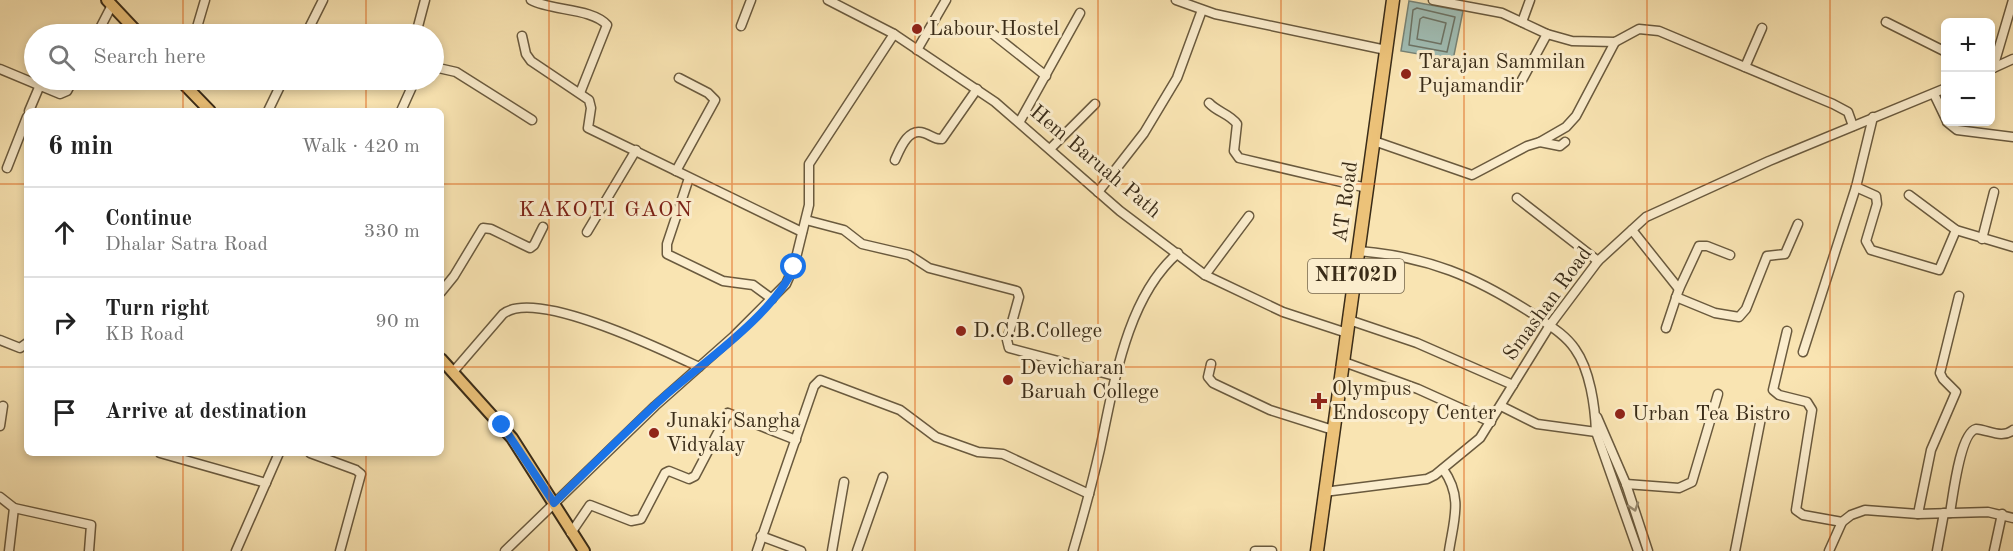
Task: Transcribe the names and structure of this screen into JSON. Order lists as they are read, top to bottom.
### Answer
{
  "streets": {
    "highway": ["AT Road", "NH702D"],
    "street": ["Hem Baruah Path", "Smashan Road"]
  },
  "crossings": [
    ["Hem Baruah Path", "AT Road"],
    ["AT Road", "Smashan Road"]
  ],
  "districts": ["KAKOTI GAON"],
  "places": {
    "other": [
      "Labour Hostel",
      "Tarajan Sammilan Pujamandir",
      "D.C.B.College",
      "Devicharan Baruah College",
      "Urban Tea Bistro",
      "Junaki Sangha Vidyalay"
    ],
    "health": ["Olympus Endoscopy Center"]
  },
  "page": {
    "map_buttons": ["+", "−"],
    "search": "Search here",
    "heading": ["6 min", "Walk · 420 m"],
    "list": [
      ["Continue", "Dhalar Satra Road", "330 m"],
      ["Turn right", "KB Road", "90 m"],
      "Arrive at destination"
    ]
  }
}
